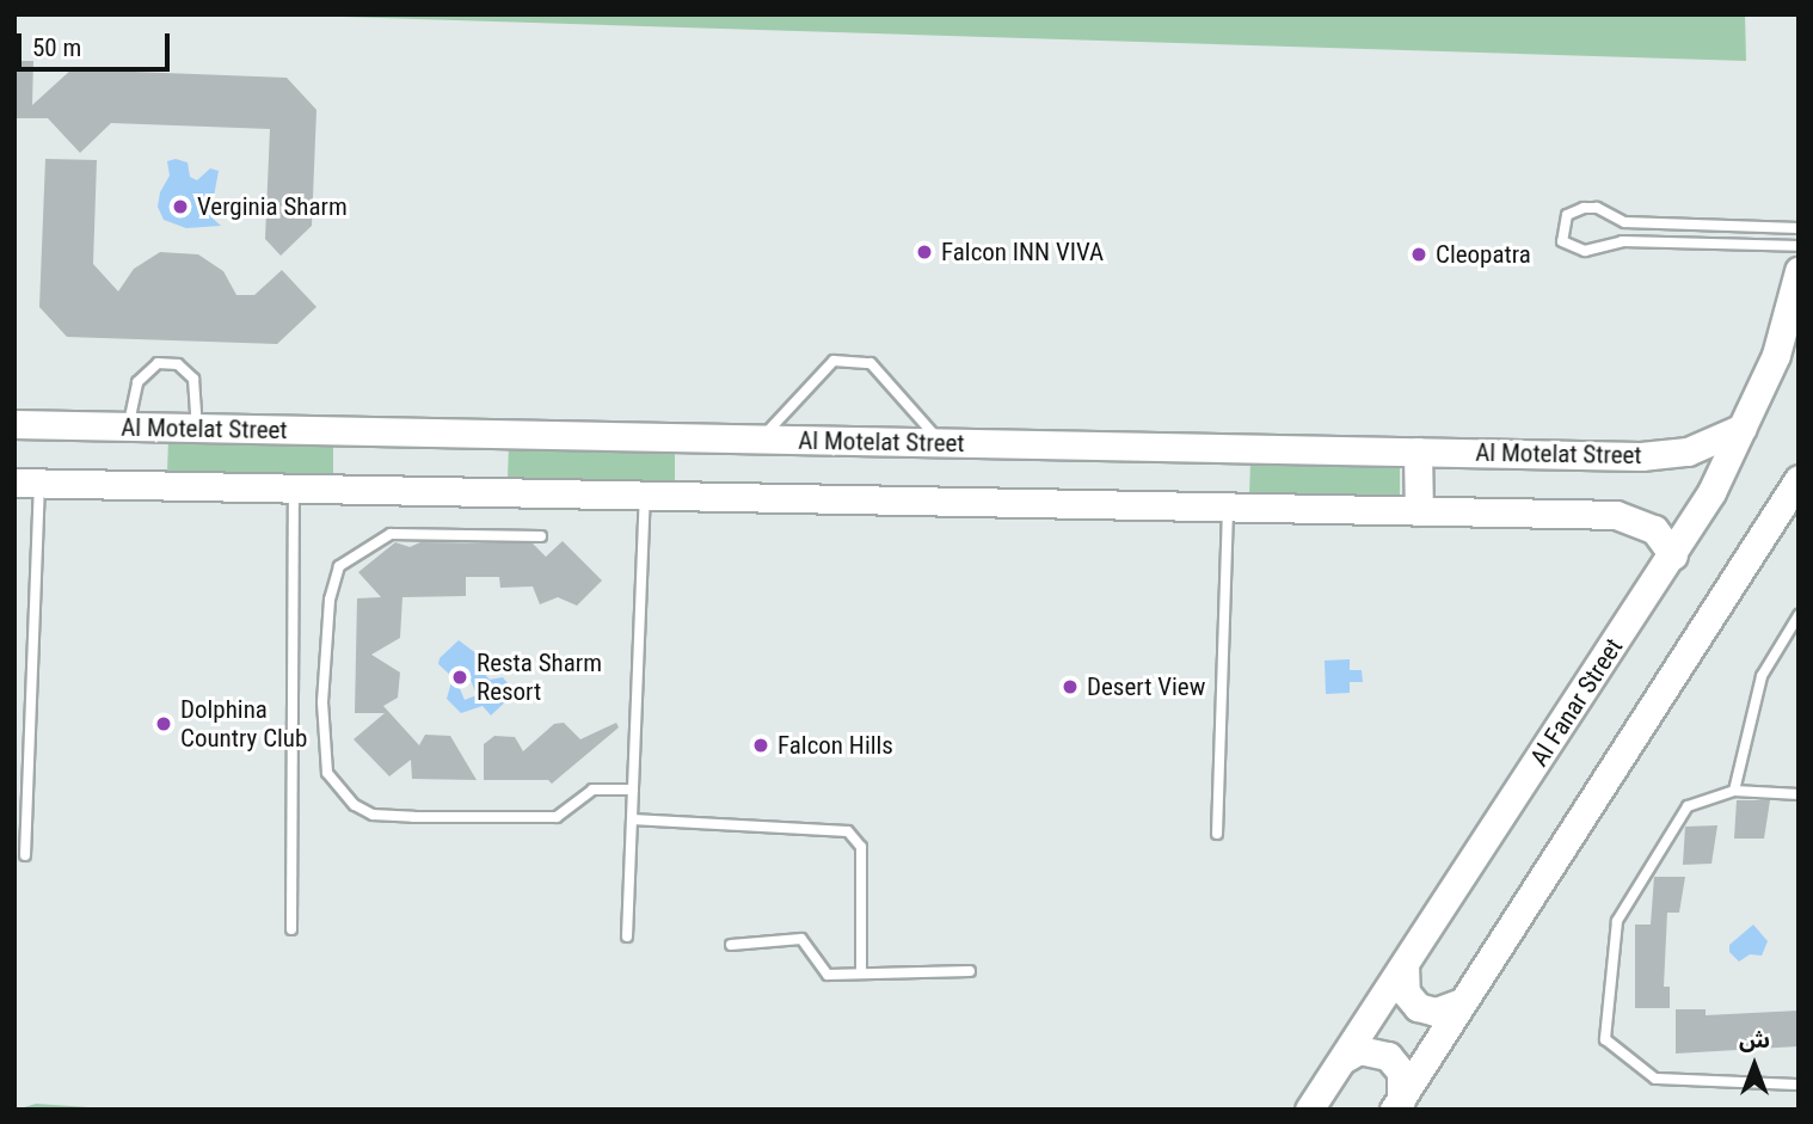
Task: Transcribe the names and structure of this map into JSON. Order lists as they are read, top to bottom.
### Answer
{
  "streets": {
    "street": ["Al Motelat Street", "Al Fanar Street"]
  },
  "crossings": [
    ["Al Motelat Street", "Al Fanar Street"]
  ],
  "places": [
    "Verginia Sharm",
    "Falcon INN VIVA",
    "Cleopatra",
    "Resta Sharm Resort",
    "Desert View",
    "Dolphina Country Club",
    "Falcon Hills"
  ],
  "scale_bar": "50 m",
  "north": "top"
}
